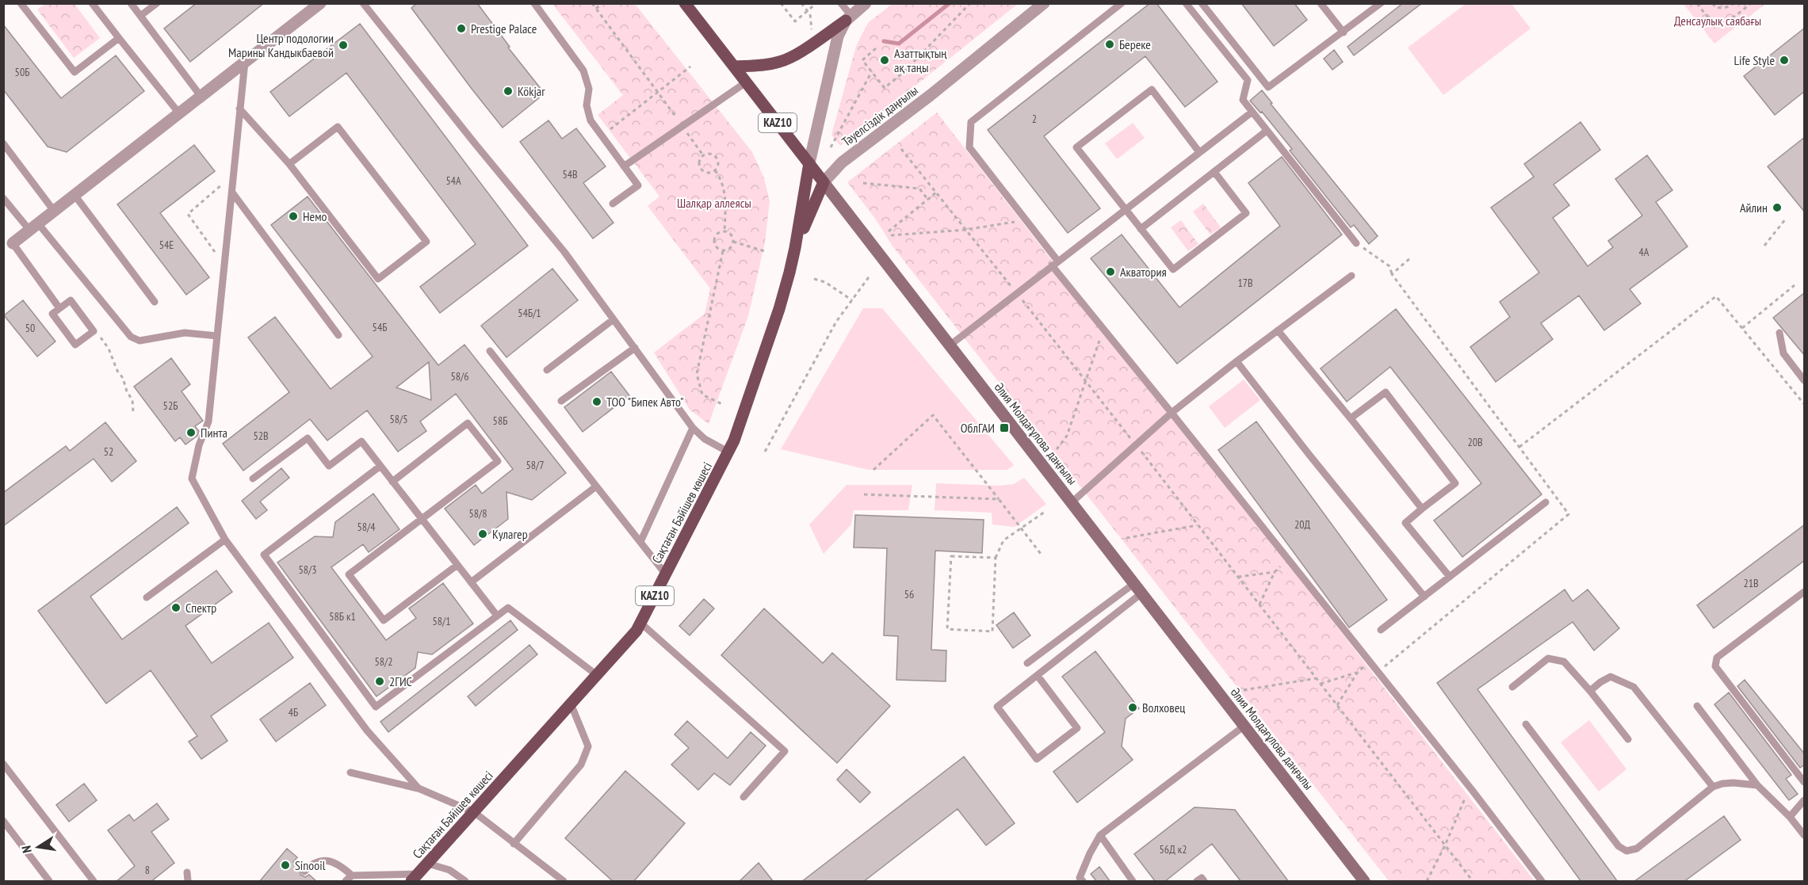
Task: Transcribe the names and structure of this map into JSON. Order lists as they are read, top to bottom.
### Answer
{
  "streets": {
    "main road": ["KAZ10", "Әлия Молдағұлова даңғылы", "Сақтаған Бәйішев көшесі"],
    "street": ["Тәуелсіздік даңғылы"]
  },
  "crossings": [
    ["Тәуелсіздік даңғылы", "Әлия Молдағұлова даңғылы"],
    ["Тәуелсіздік даңғылы", "Сақтаған Бәйішев көшесі"],
    ["Әлия Молдағұлова даңғылы", "Сақтаған Бәйішев көшесі"]
  ],
  "parks": ["Денсаулық саябағы", "Шалқар аллеясы"],
  "places": {
    "other": [
      "Prestige Palace",
      "Береке",
      "Центр подологии Марины Кандыкбаевой",
      "Азаттықтың ақ таңы",
      "Life Style",
      "Kökjar",
      "Айлин",
      "Немо",
      "Акватория",
      "ТОО \"Бипек Авто\"",
      "Пинта",
      "Кулагер",
      "Спектр",
      "2ГИС",
      "Волховец",
      "Sinooil"
    ],
    "transit": ["ОблГАИ"]
  },
  "house_numbers": [
    "50Б",
    "2",
    "54В",
    "54А",
    "54Е",
    "4А",
    "17В",
    "54Б/1",
    "54Б",
    "50",
    "58/6",
    "52Б",
    "58/5",
    "58Б",
    "52В",
    "20В",
    "52",
    "58/7",
    "58/8",
    "20Д",
    "58/4",
    "58/3",
    "21В",
    "56",
    "58Б к1",
    "58/1",
    "58/2",
    "4Б",
    "56Д к2",
    "8"
  ],
  "north": "left"
}
